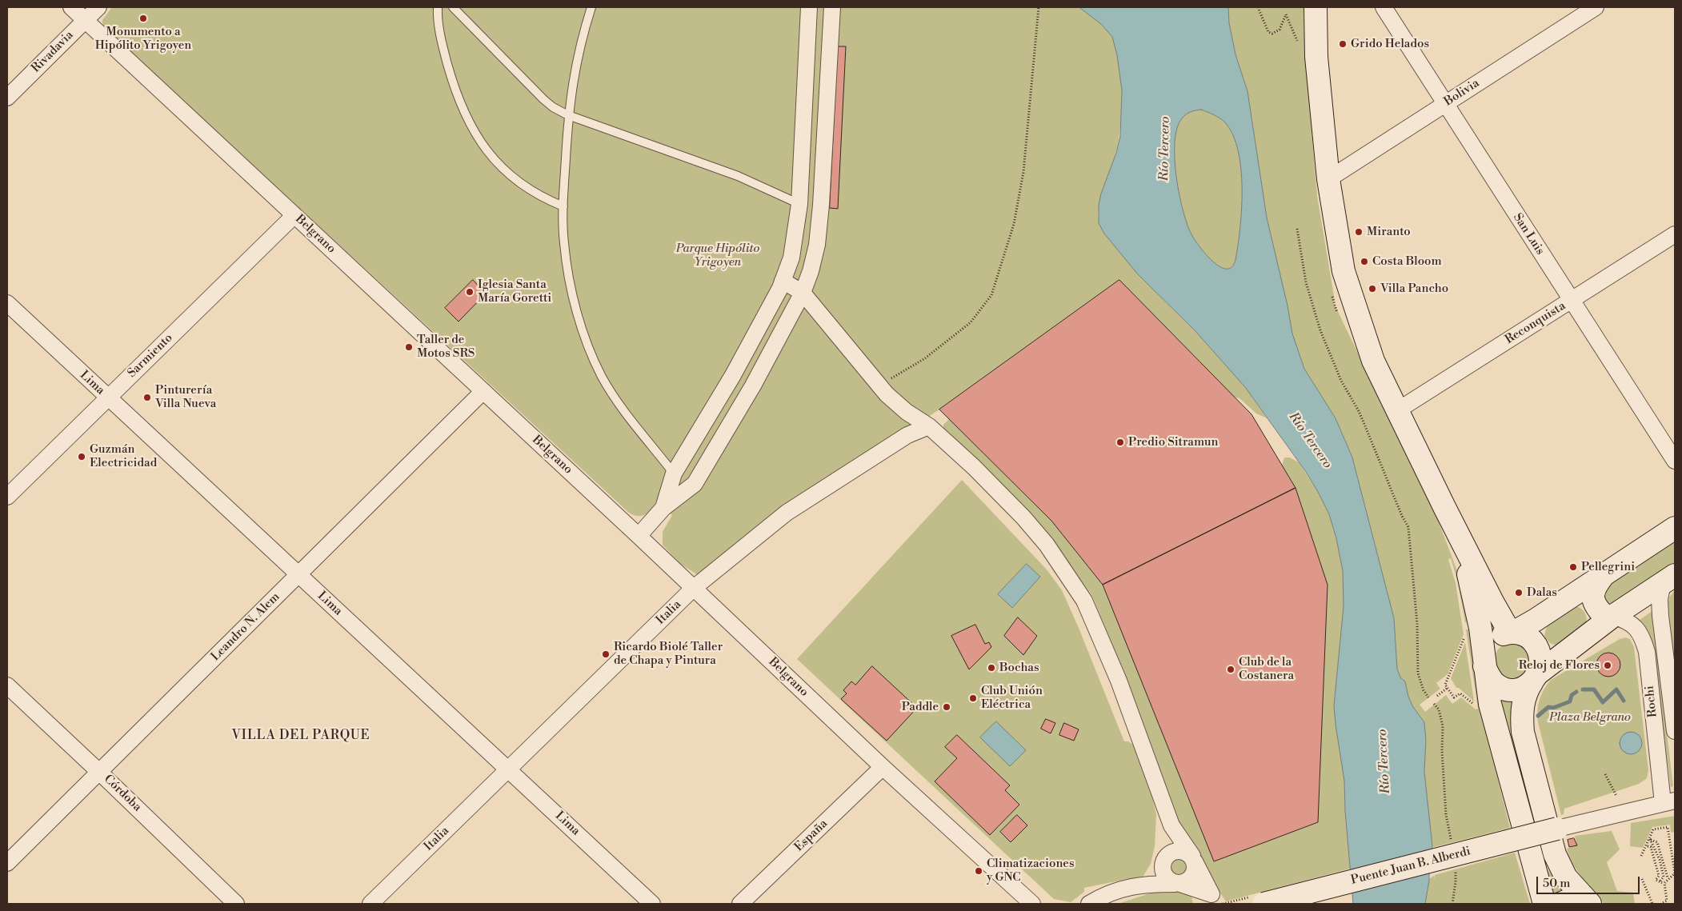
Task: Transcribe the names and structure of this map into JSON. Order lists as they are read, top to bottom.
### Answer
{
  "streets": {
    "main road": ["Puente Juan B. Alberdi"],
    "street": [
      "Rivadavia",
      "Bolivia",
      "Belgrano",
      "San Luis",
      "Reconquista",
      "Sarmiento",
      "Lima",
      "Italia",
      "Leandro N. Alem",
      "Rochi",
      "Córdoba",
      "España"
    ]
  },
  "crossings": [
    ["Rivadavia", "Belgrano"],
    ["Bolivia", "San Luis"],
    ["Belgrano", "Sarmiento"],
    ["Belgrano", "Italia"],
    ["Belgrano", "Leandro N. Alem"],
    ["Belgrano", "España"],
    ["San Luis", "Reconquista"],
    ["Sarmiento", "Lima"],
    ["Lima", "Italia"],
    ["Lima", "Leandro N. Alem"],
    ["Leandro N. Alem", "Córdoba"]
  ],
  "districts": ["VILLA DEL PARQUE"],
  "water": ["Río Tercero"],
  "parks": ["Parque Hipólito Yrigoyen", "Plaza Belgrano"],
  "places": [
    "Monumento a Hipólito Yrigoyen",
    "Grido Helados",
    "Miranto",
    "Costa Bloom",
    "Villa Pancho",
    "Iglesia Santa María Goretti",
    "Taller de Motos SRS",
    "Pinturería Villa Nueva",
    "Predio Sitramun",
    "Guzmán Electricidad",
    "Pellegrini",
    "Dalas",
    "Ricardo Biolé Taller de Chapa y Pintura",
    "Reloj de Flores",
    "Bochas",
    "Club de la Costanera",
    "Club Unión Eléctrica",
    "Paddle",
    "Climatizaciones y GNC"
  ],
  "scale_bar": "50 m"
}
